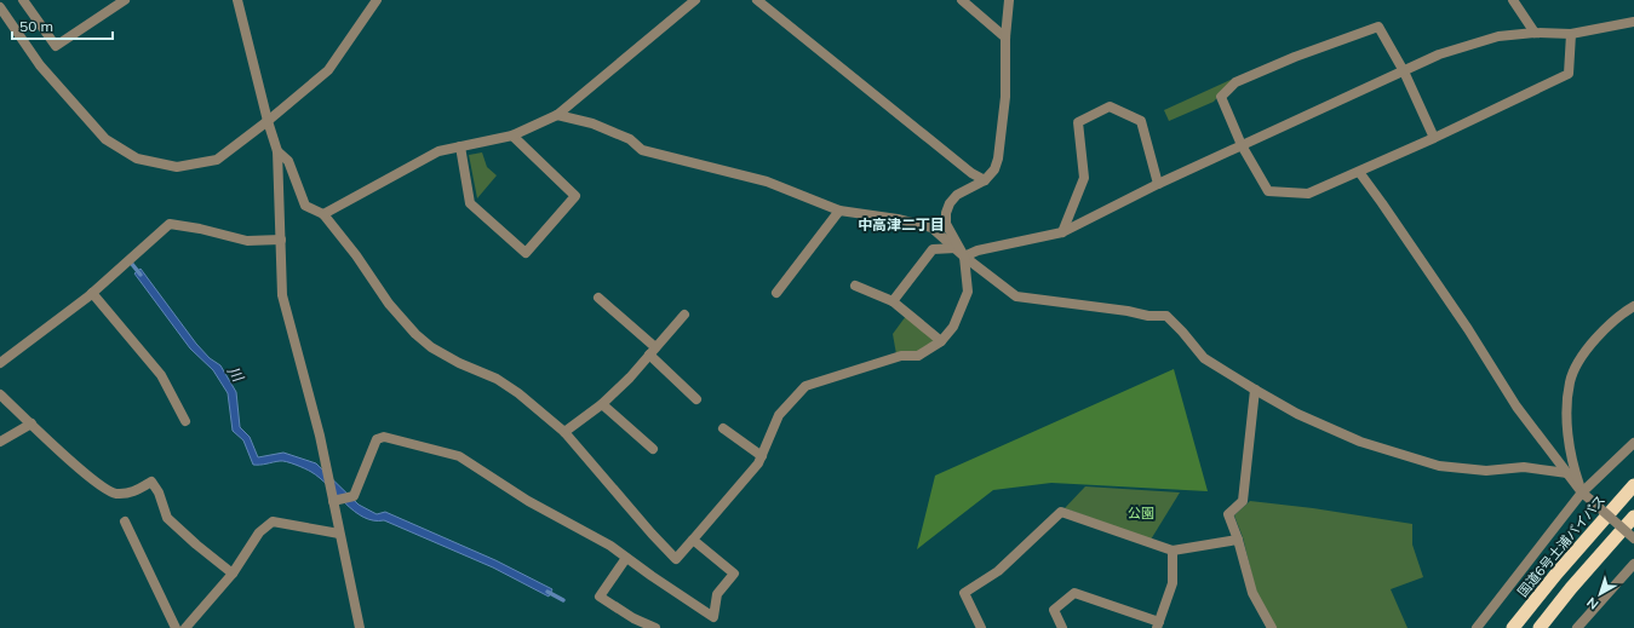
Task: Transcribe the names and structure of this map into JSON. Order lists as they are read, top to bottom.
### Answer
{
  "streets": {
    "highway": ["国道6号土浦バイパス"]
  },
  "districts": ["中高津二丁目"],
  "water": ["川"],
  "parks": ["公園"],
  "scale_bar": "50 m",
  "north": "bottom left"
}
